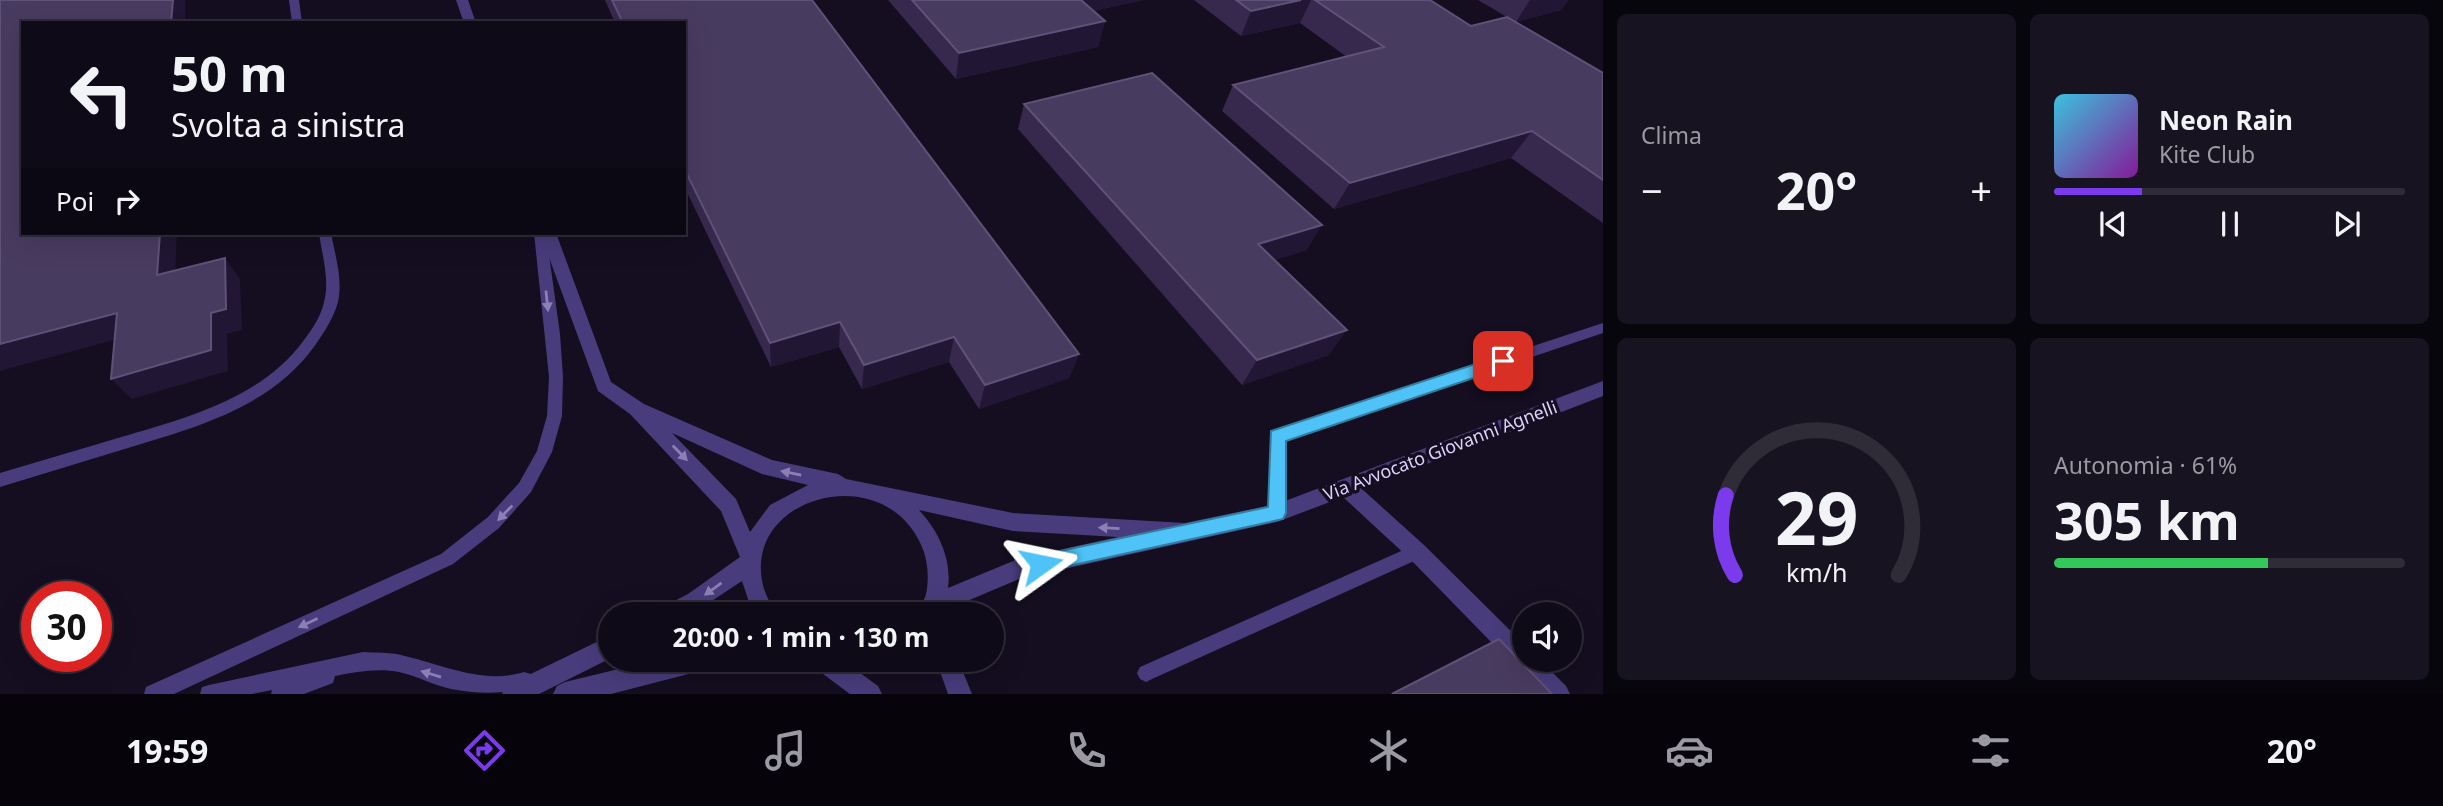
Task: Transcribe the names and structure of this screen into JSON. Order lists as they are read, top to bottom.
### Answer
{
  "streets": {
    "street": ["Via Avvocato Giovanni Agnelli"]
  },
  "page": {
    "tile": [
      "Clima",
      ["Autonomia · 61%", "305 km"]
    ],
    "turn": ["50 m", "Svolta a sinistra"],
    "song": ["Neon Rain", "Kite Club"],
    "heat": ["−", "20°", "+"],
    "then": "Poi",
    "limit": "30",
    "trip": "20:00 · 1 min · 130 m",
    "tabs": ["19:59", "20°"],
    "gauge": ["29", "km/h"]
  }
}
